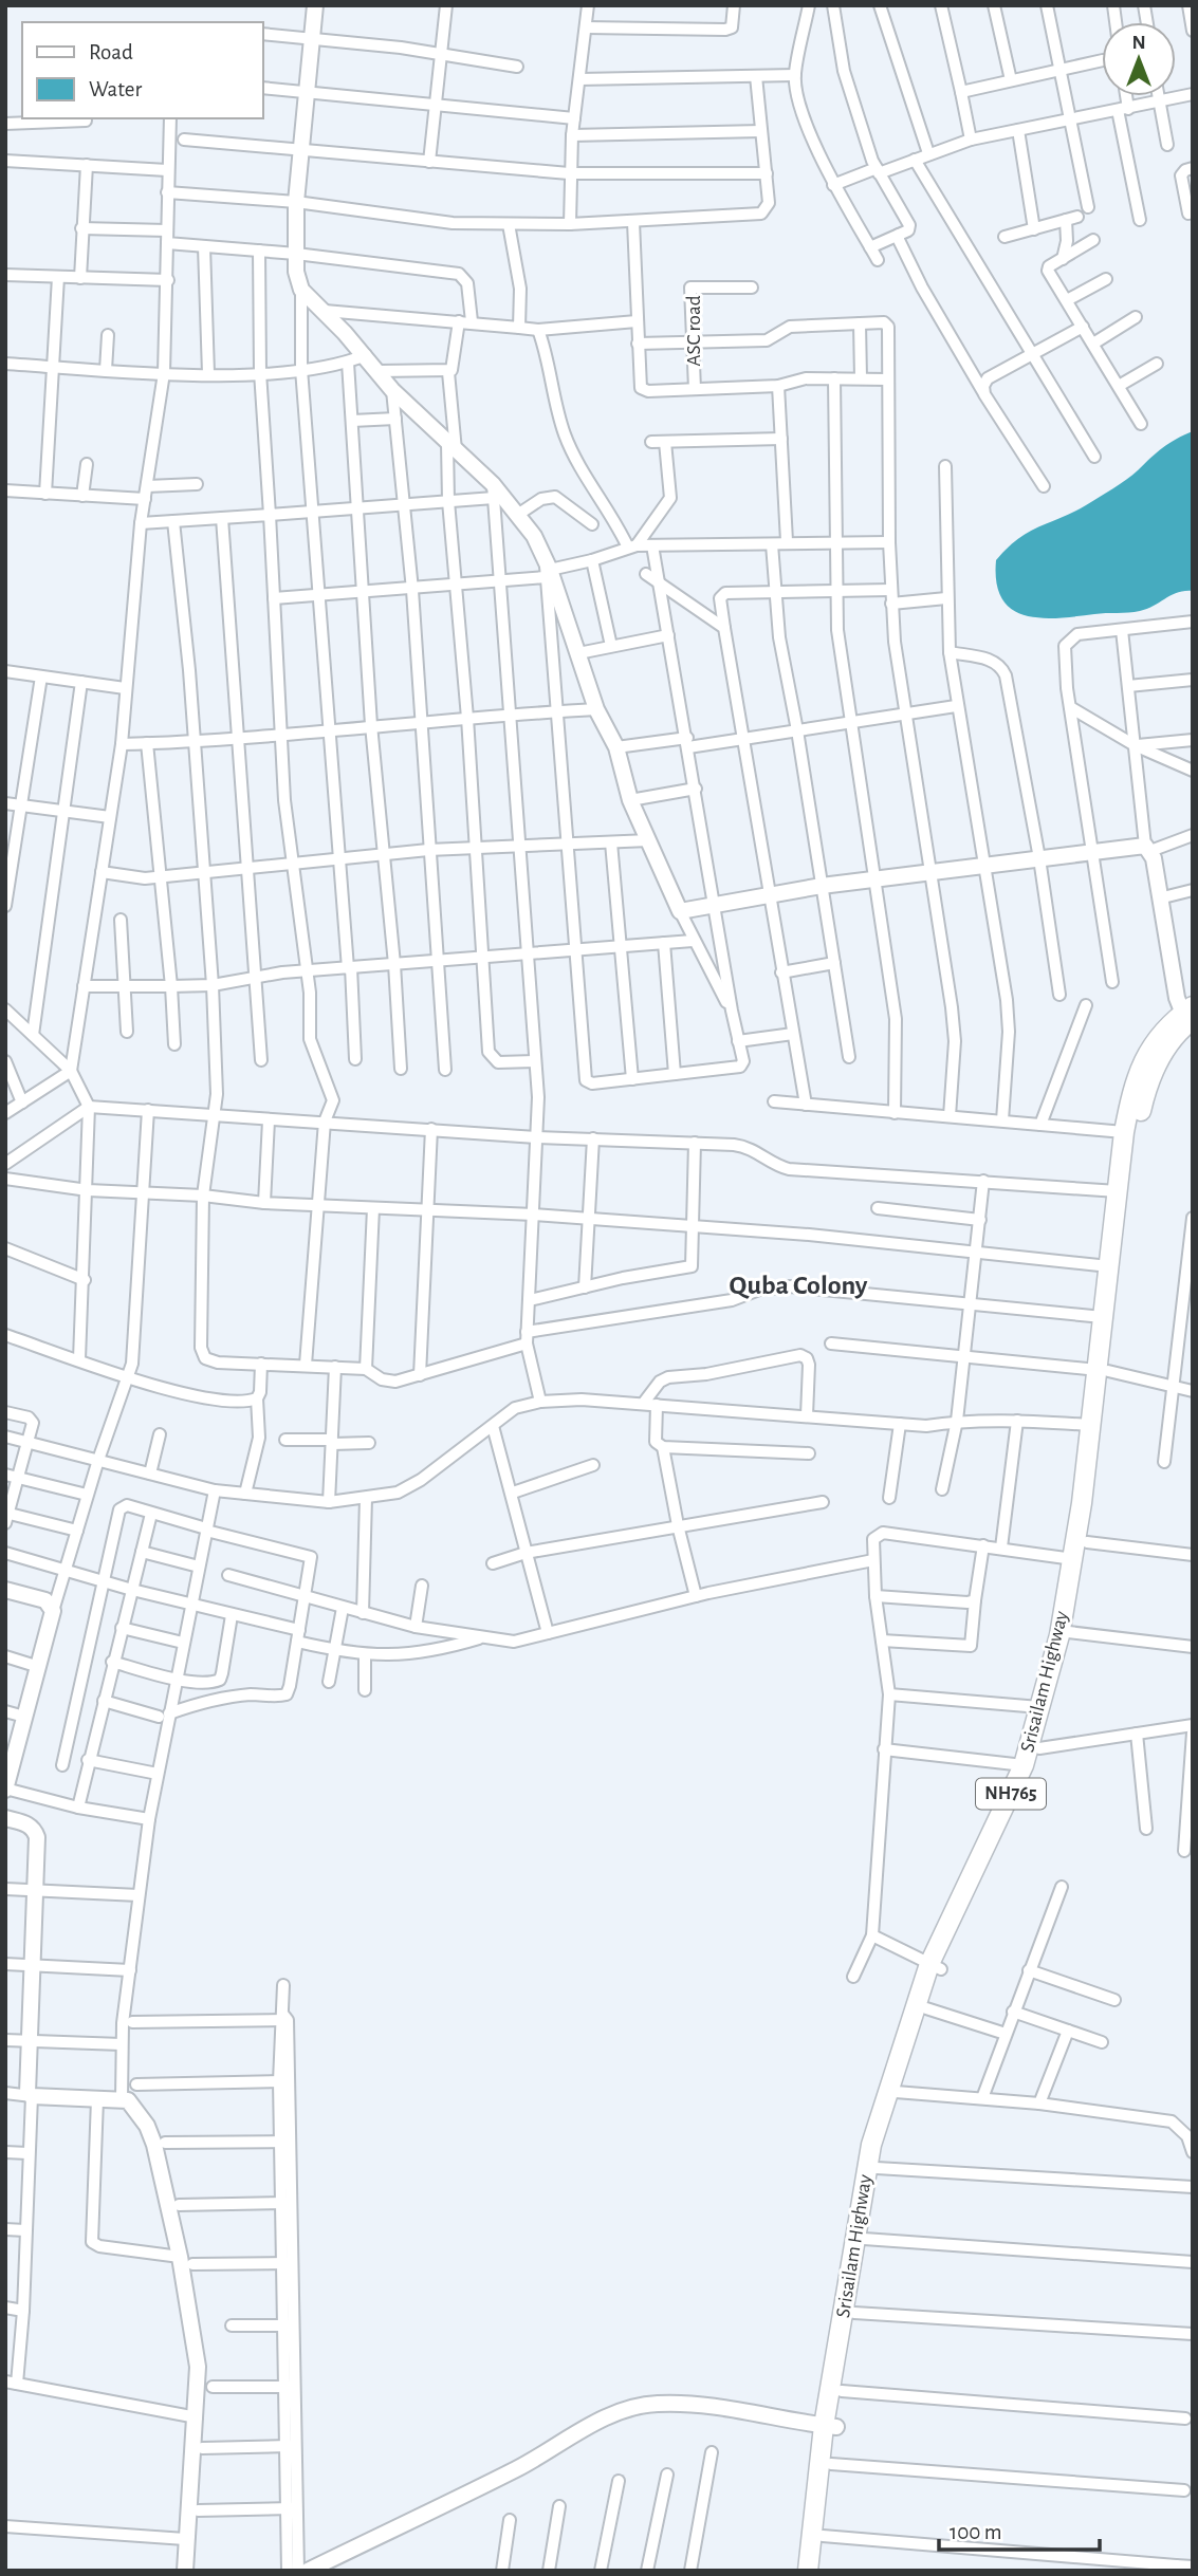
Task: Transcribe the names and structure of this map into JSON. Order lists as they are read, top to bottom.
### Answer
{
  "streets": {
    "highway": ["Srisailam Highway", "NH765"],
    "street": ["ASC road"]
  },
  "districts": ["Quba Colony"],
  "legend": ["Road", "Water"],
  "scale_bar": "100 m",
  "north": "top"
}
